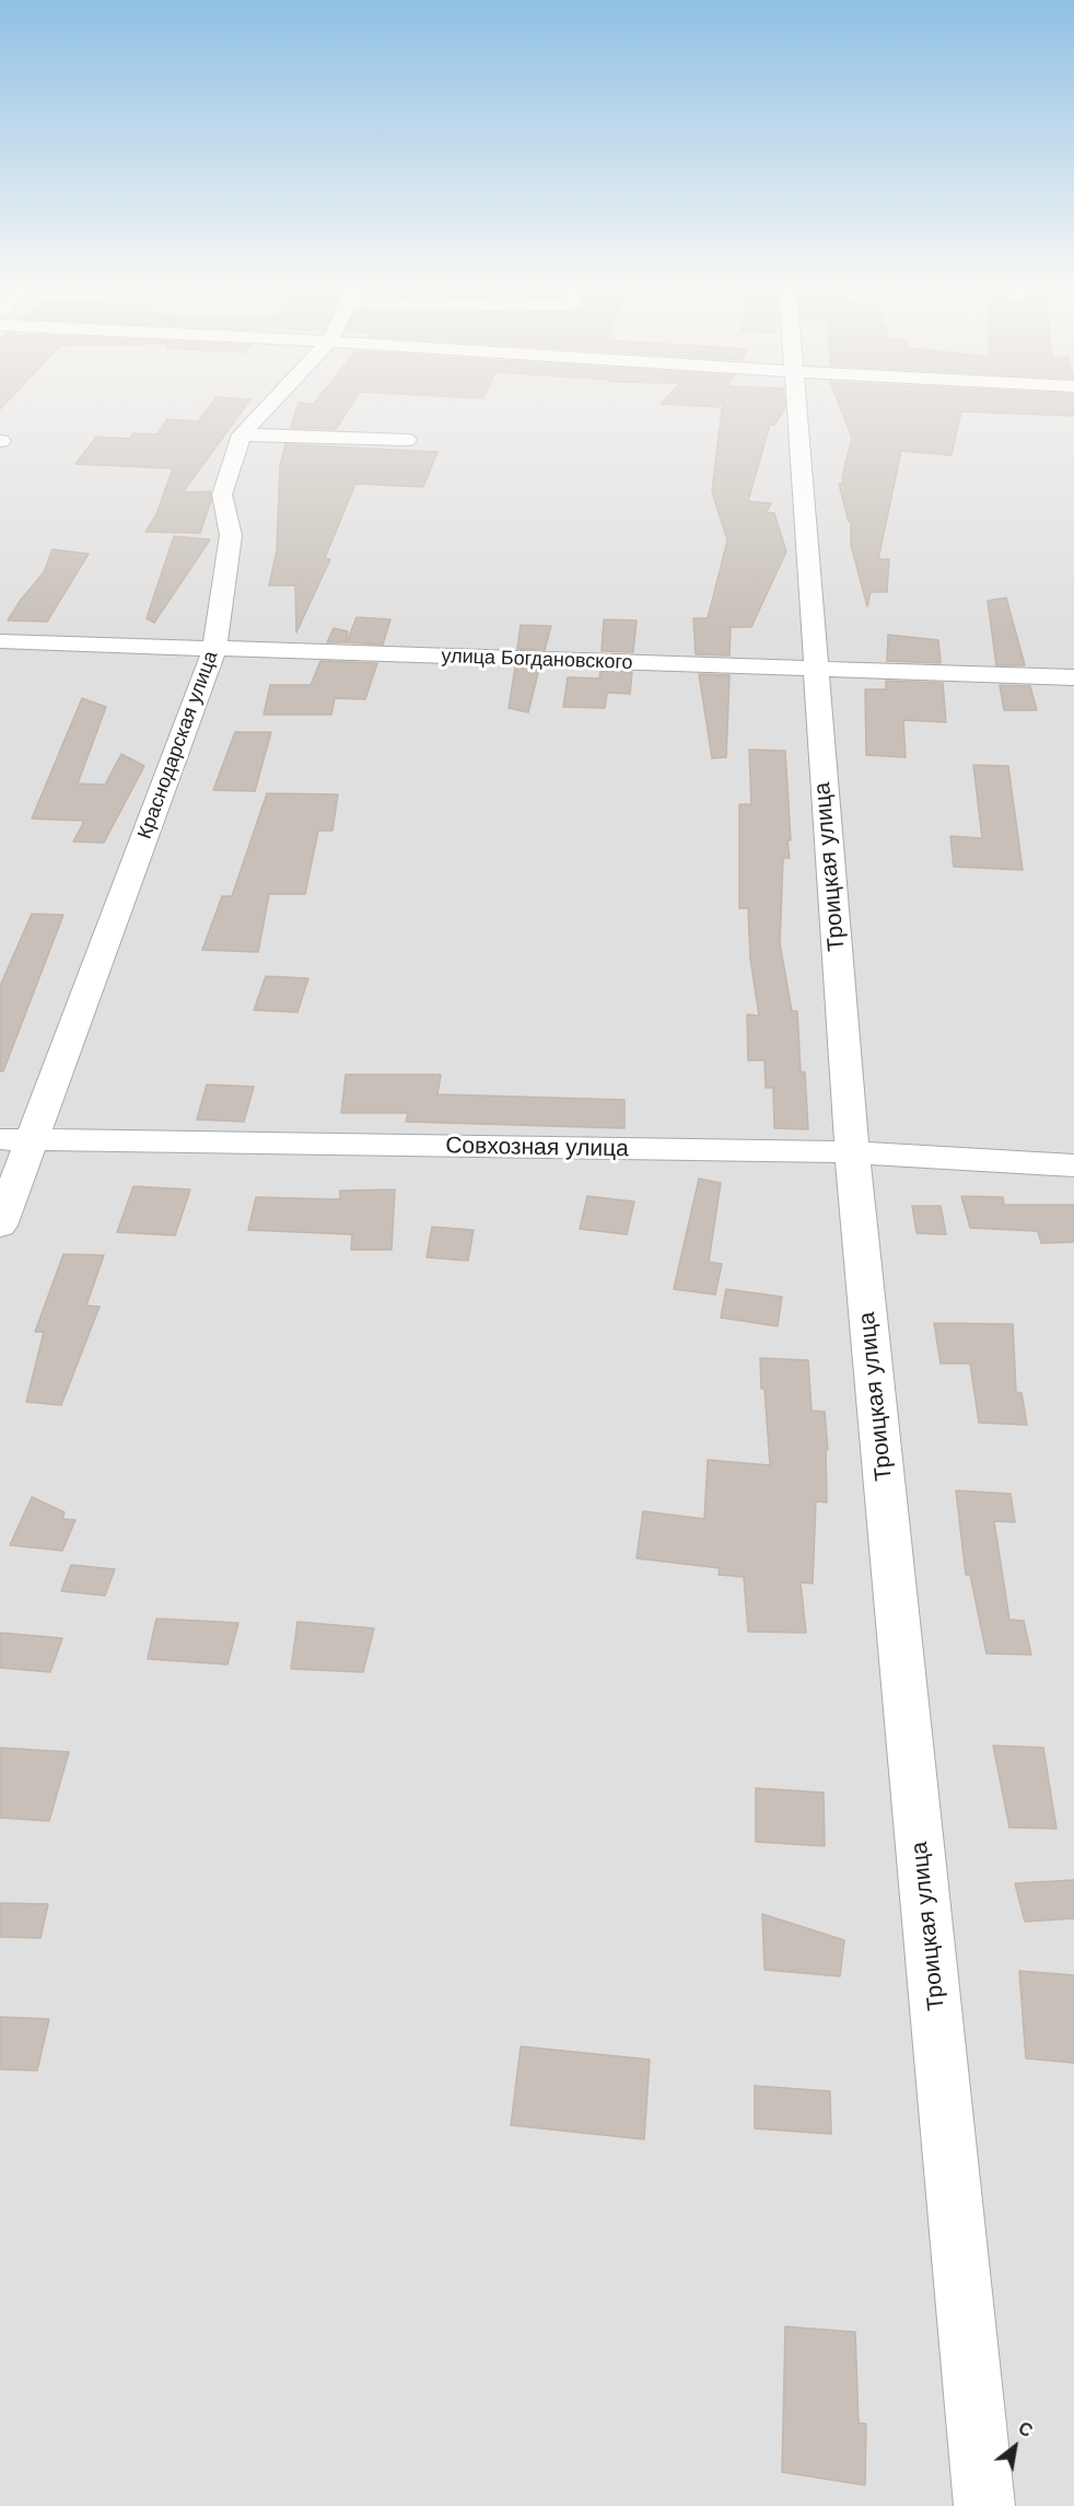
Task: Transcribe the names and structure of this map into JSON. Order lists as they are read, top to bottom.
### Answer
{
  "streets": {
    "street": [
      "улица Богдановского",
      "Краснодарская улица",
      "Троицкая улица",
      "Совхозная улица"
    ]
  },
  "crossings": [
    ["улица Богдановского", "Краснодарская улица"],
    ["улица Богдановского", "Троицкая улица"],
    ["Краснодарская улица", "Совхозная улица"],
    ["Троицкая улица", "Совхозная улица"]
  ],
  "north": "top right"
}
